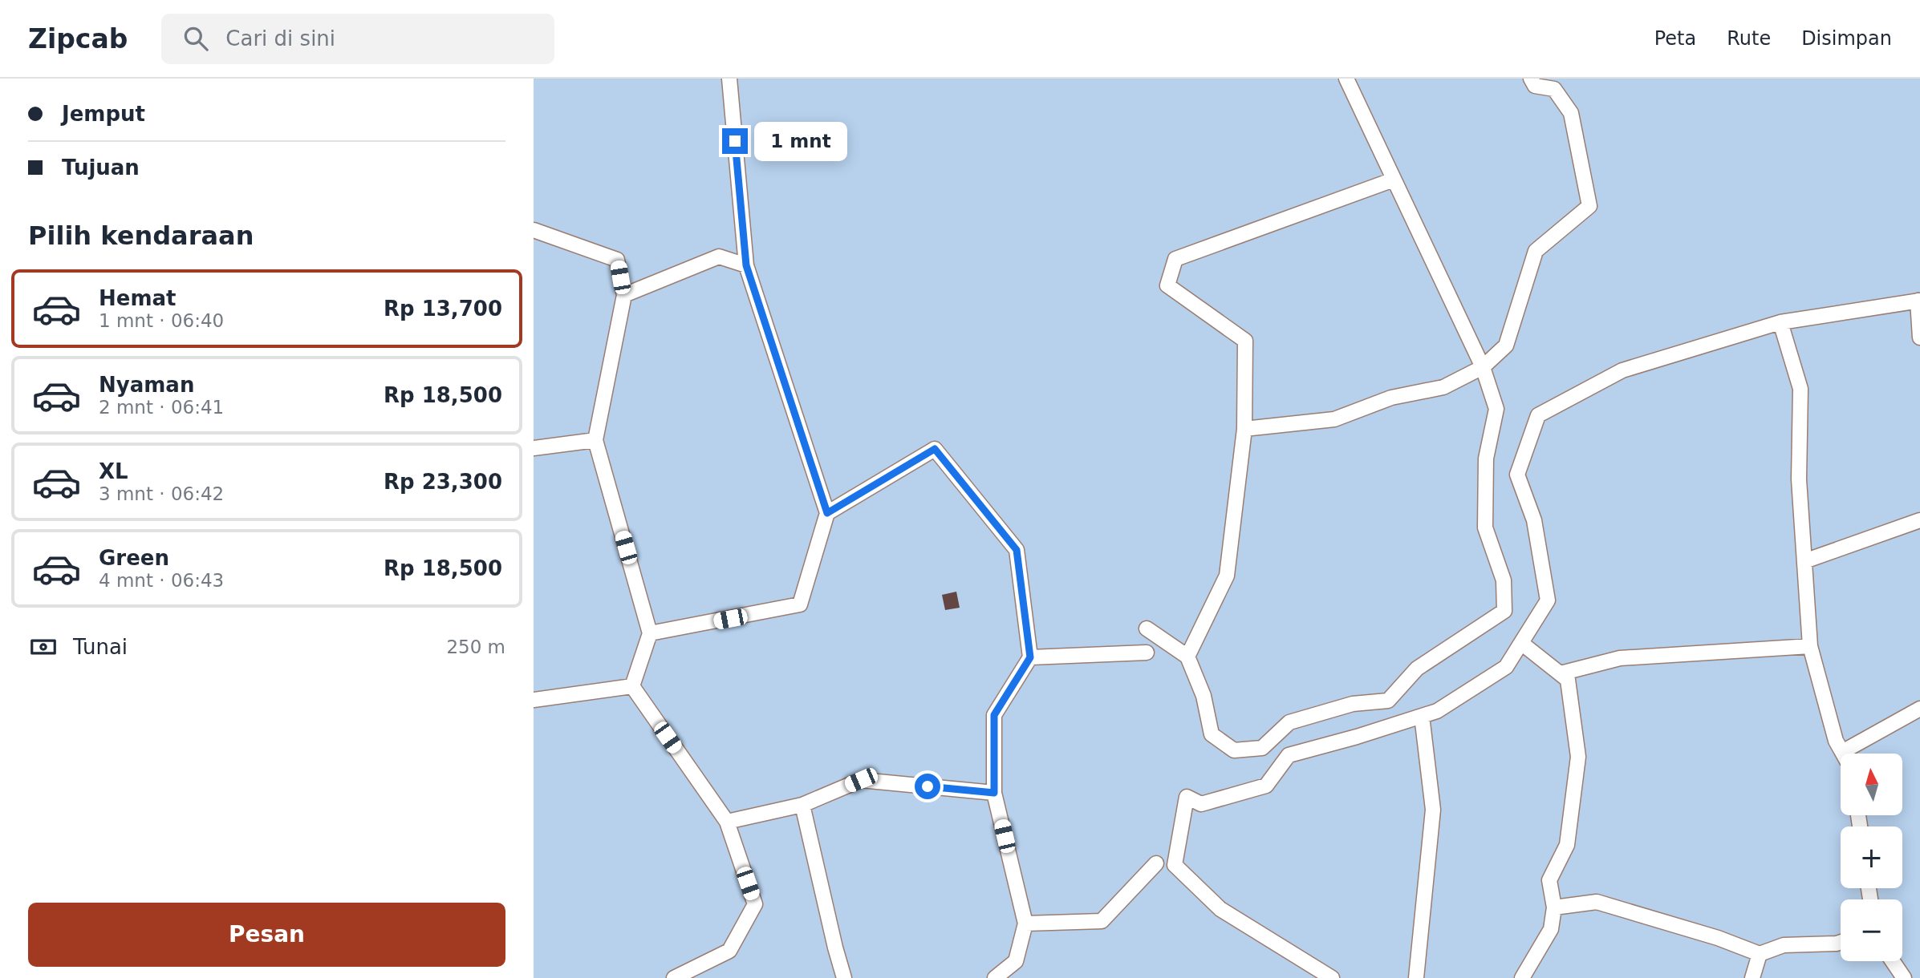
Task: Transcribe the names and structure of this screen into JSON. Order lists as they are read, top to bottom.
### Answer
{
  "north": "top",
  "page": {
    "header": "Zipcab",
    "search": "Cari di sini",
    "nav": ["Peta", "Rute", "Disimpan"],
    "banner": ["Jemput", "Tujuan"],
    "bubble": "1 mnt",
    "heading": "Pilih kendaraan",
    "list": [
      {
        "name": "Hemat",
        "note": "1 mnt · 06:40",
        "value": "Rp 13,700"
      },
      {
        "name": "Nyaman",
        "note": "2 mnt · 06:41",
        "value": "Rp 18,500"
      },
      {
        "name": "XL",
        "note": "3 mnt · 06:42",
        "value": "Rp 23,300"
      },
      {
        "name": "Green",
        "note": "4 mnt · 06:43",
        "value": "Rp 18,500"
      }
    ],
    "pay": ["Tunai", "250 m"],
    "map_buttons": ["+", "−"],
    "buttons": "Pesan"
  }
}
